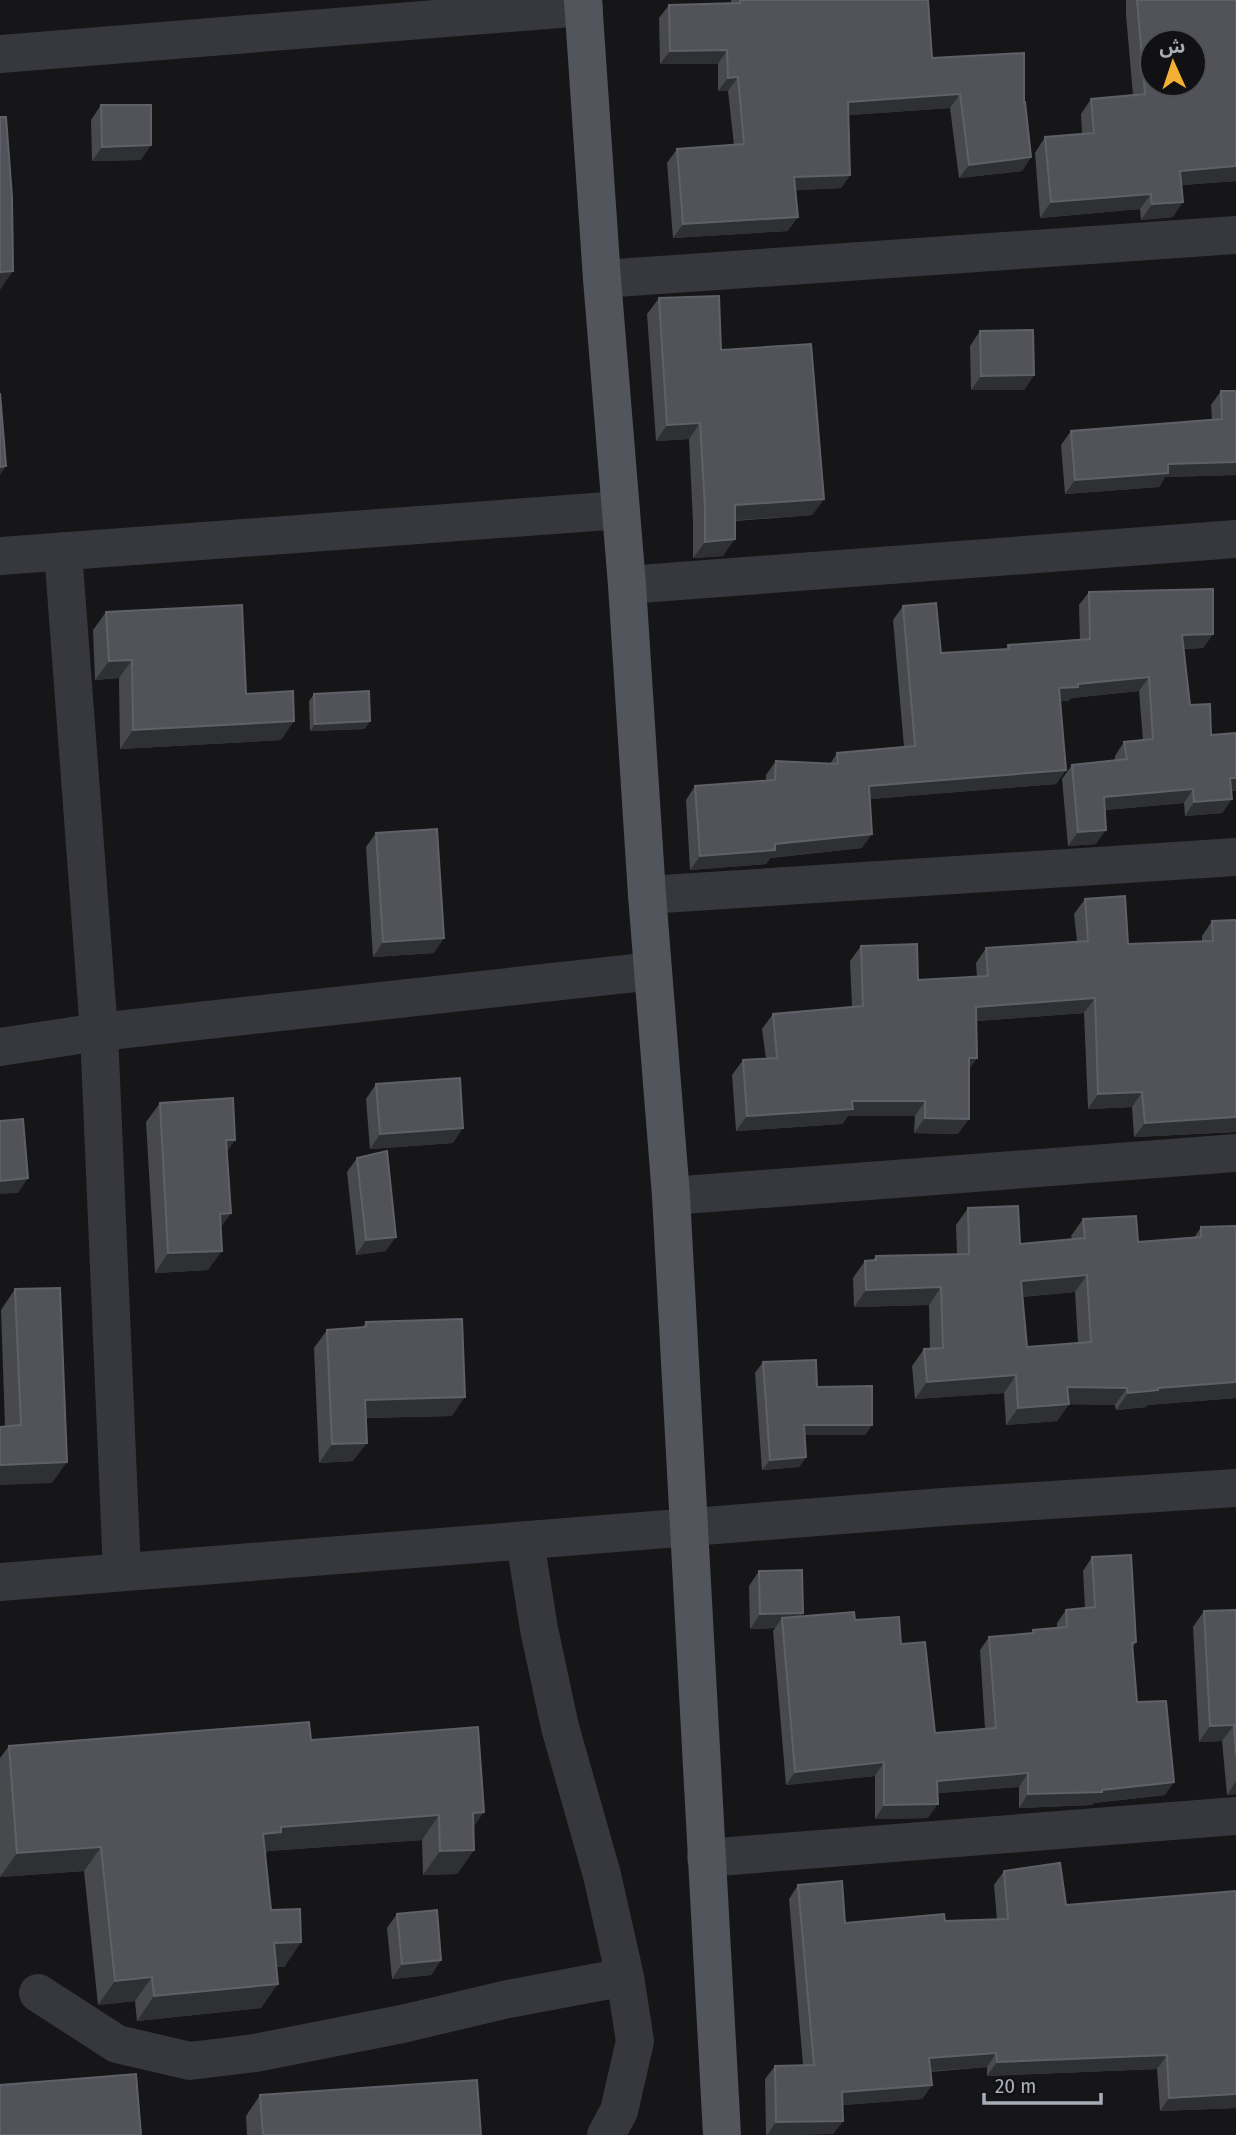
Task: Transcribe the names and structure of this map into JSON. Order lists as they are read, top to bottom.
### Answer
{
  "scale_bar": "20 m",
  "north": "top"
}
